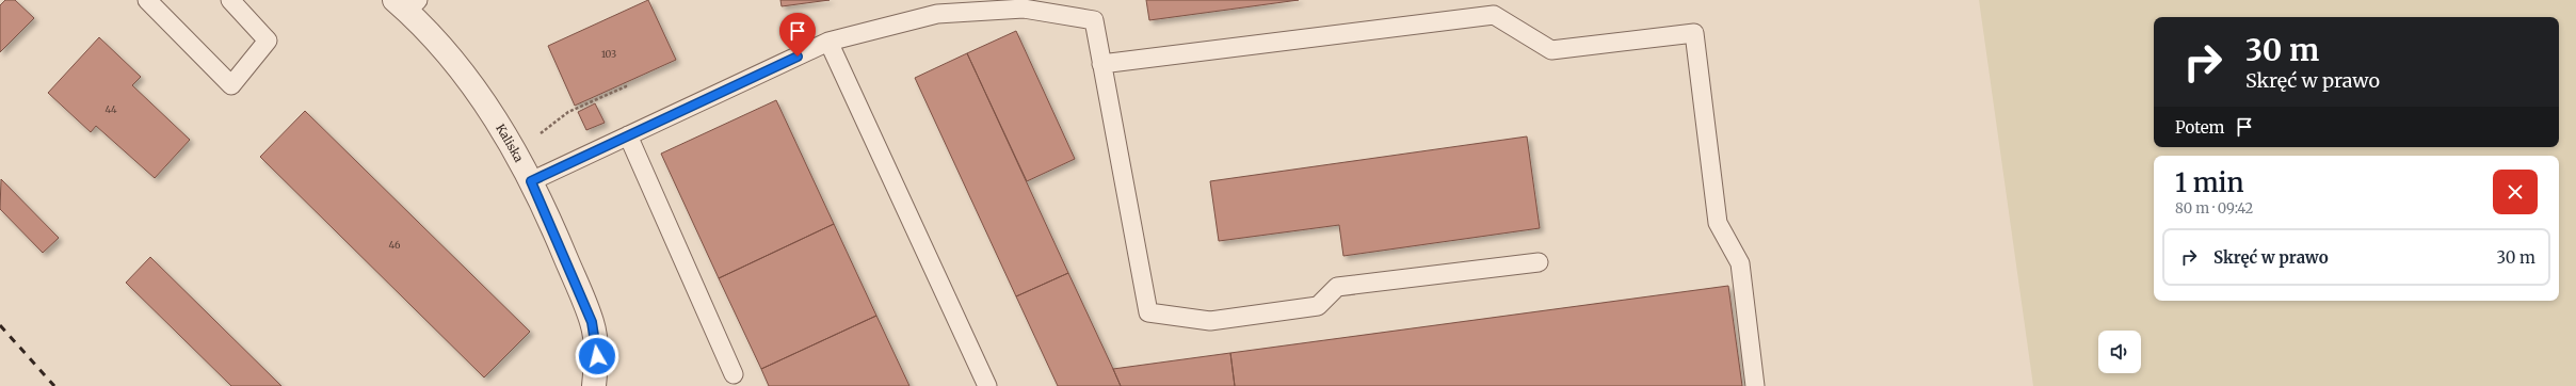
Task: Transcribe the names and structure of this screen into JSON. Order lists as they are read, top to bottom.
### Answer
{
  "streets": {
    "street": ["Kaliska"]
  },
  "house_numbers": ["103", "44", "46"],
  "page": {
    "turn": ["30 m", "Skręć w prawo"],
    "then": "Potem",
    "heading": ["1 min", "80 m · 09:42"],
    "list": [
      {
        "name": "Skręć w prawo",
        "value": "30 m"
      }
    ]
  }
}
